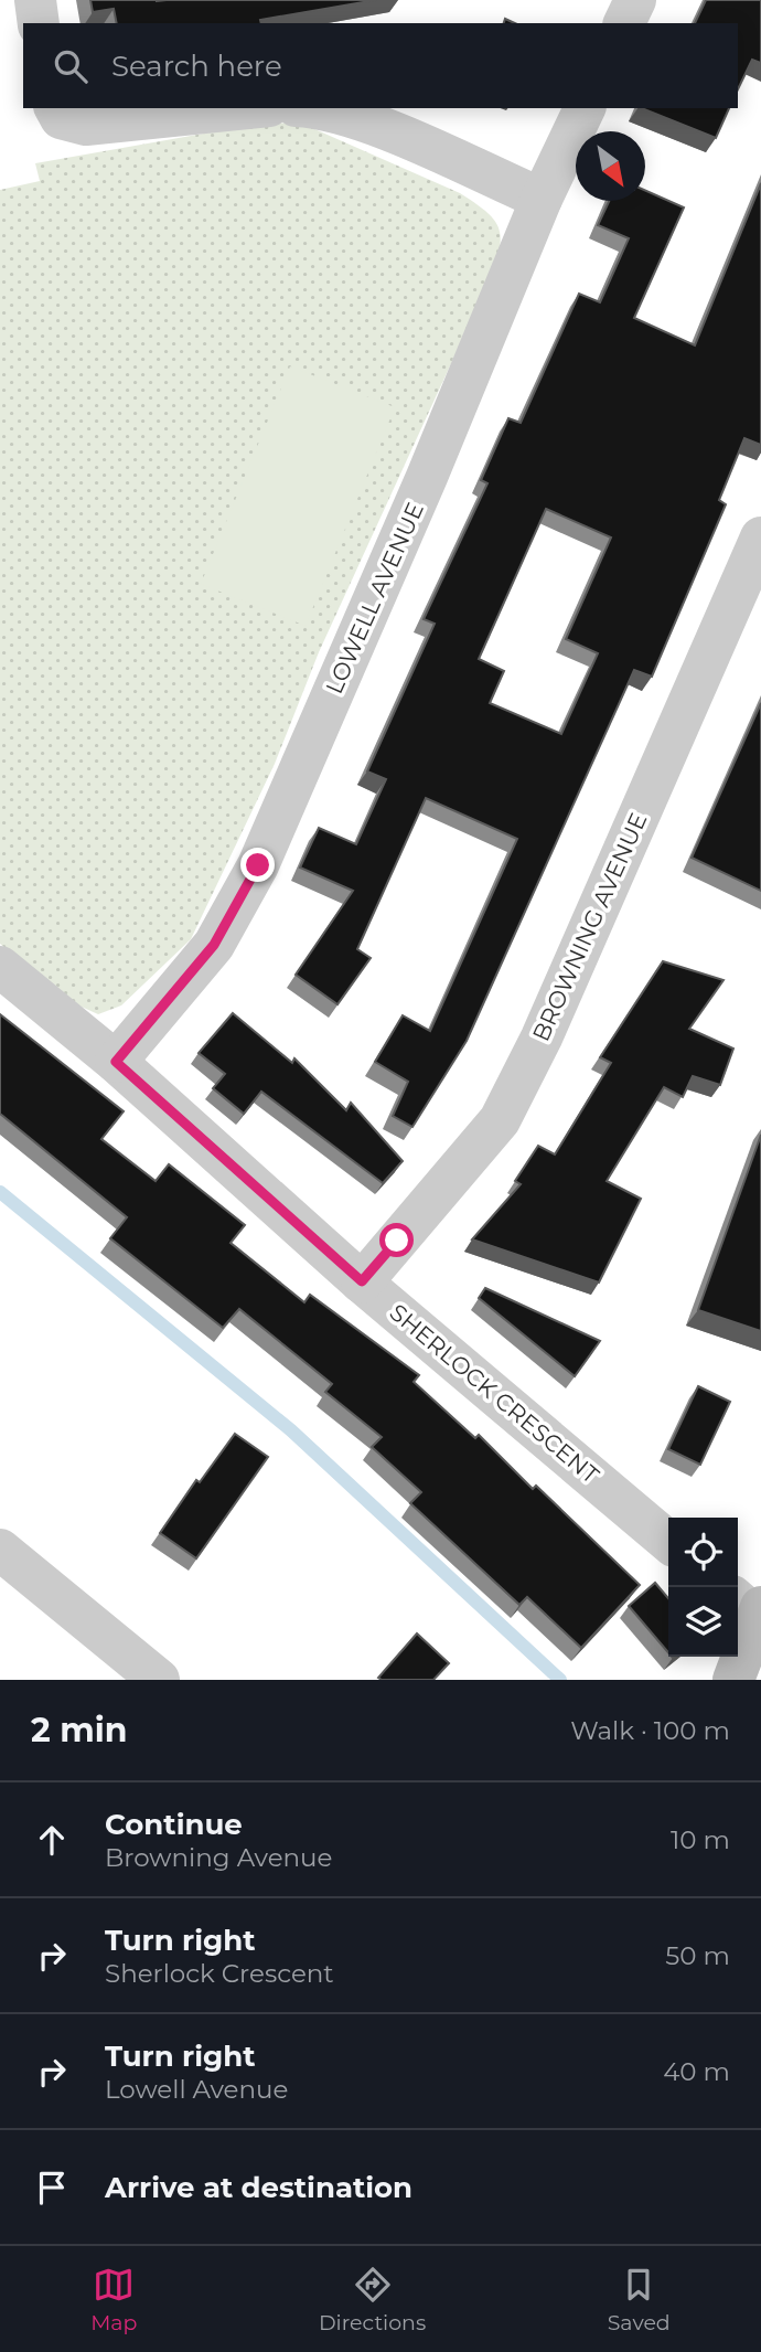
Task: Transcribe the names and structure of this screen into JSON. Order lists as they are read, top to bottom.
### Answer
{
  "streets": {
    "street": ["LOWELL AVENUE", "BROWNING AVENUE", "SHERLOCK CRESCENT"]
  },
  "crossings": [
    ["LOWELL AVENUE", "SHERLOCK CRESCENT"],
    ["BROWNING AVENUE", "SHERLOCK CRESCENT"]
  ],
  "north": "bottom right",
  "page": {
    "search": "Search here",
    "heading": ["2 min", "Walk · 100 m"],
    "list": [
      ["Continue", "Browning Avenue", "10 m"],
      ["Turn right", "Sherlock Crescent", "50 m"],
      ["Turn right", "Lowell Avenue", "40 m"],
      "Arrive at destination"
    ],
    "nav": ["Map", "Directions", "Saved"]
  }
}
